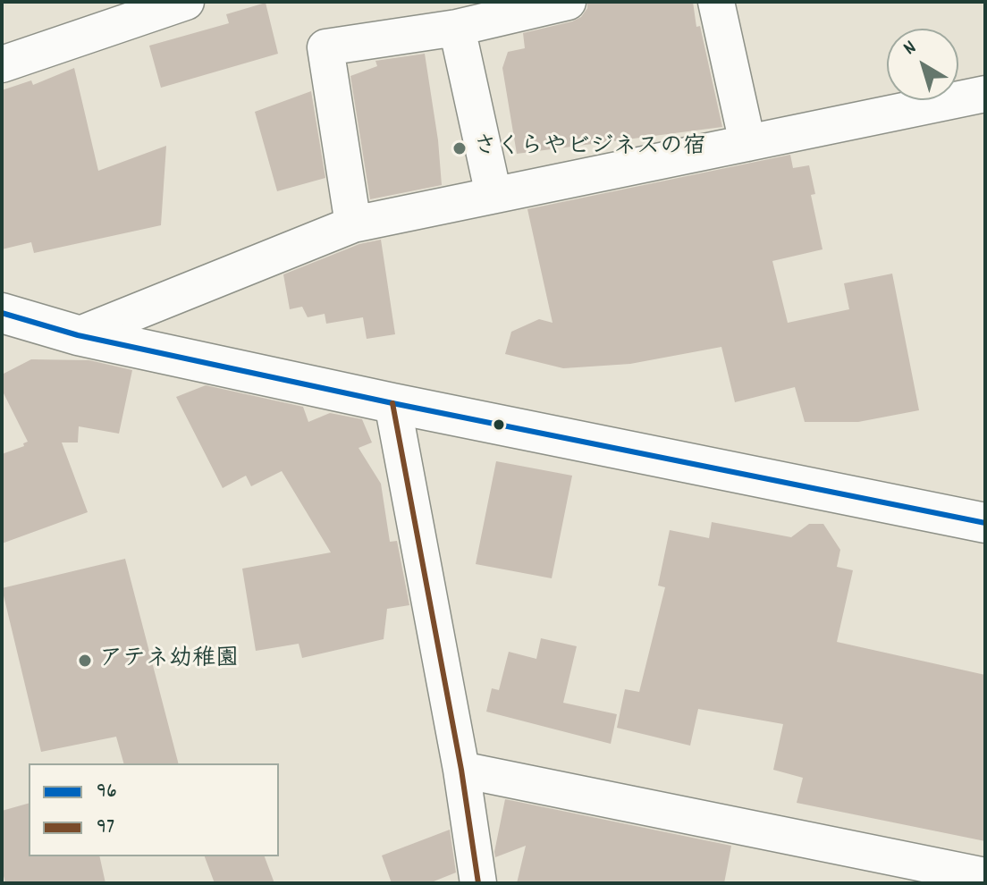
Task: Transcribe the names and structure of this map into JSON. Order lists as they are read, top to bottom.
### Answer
{
  "places": ["さくらやビジネスの宿", "アテネ幼稚園"],
  "lines": ["transit line 96", "transit line 97"],
  "legend": ["96", "97"],
  "north": "top left"
}
